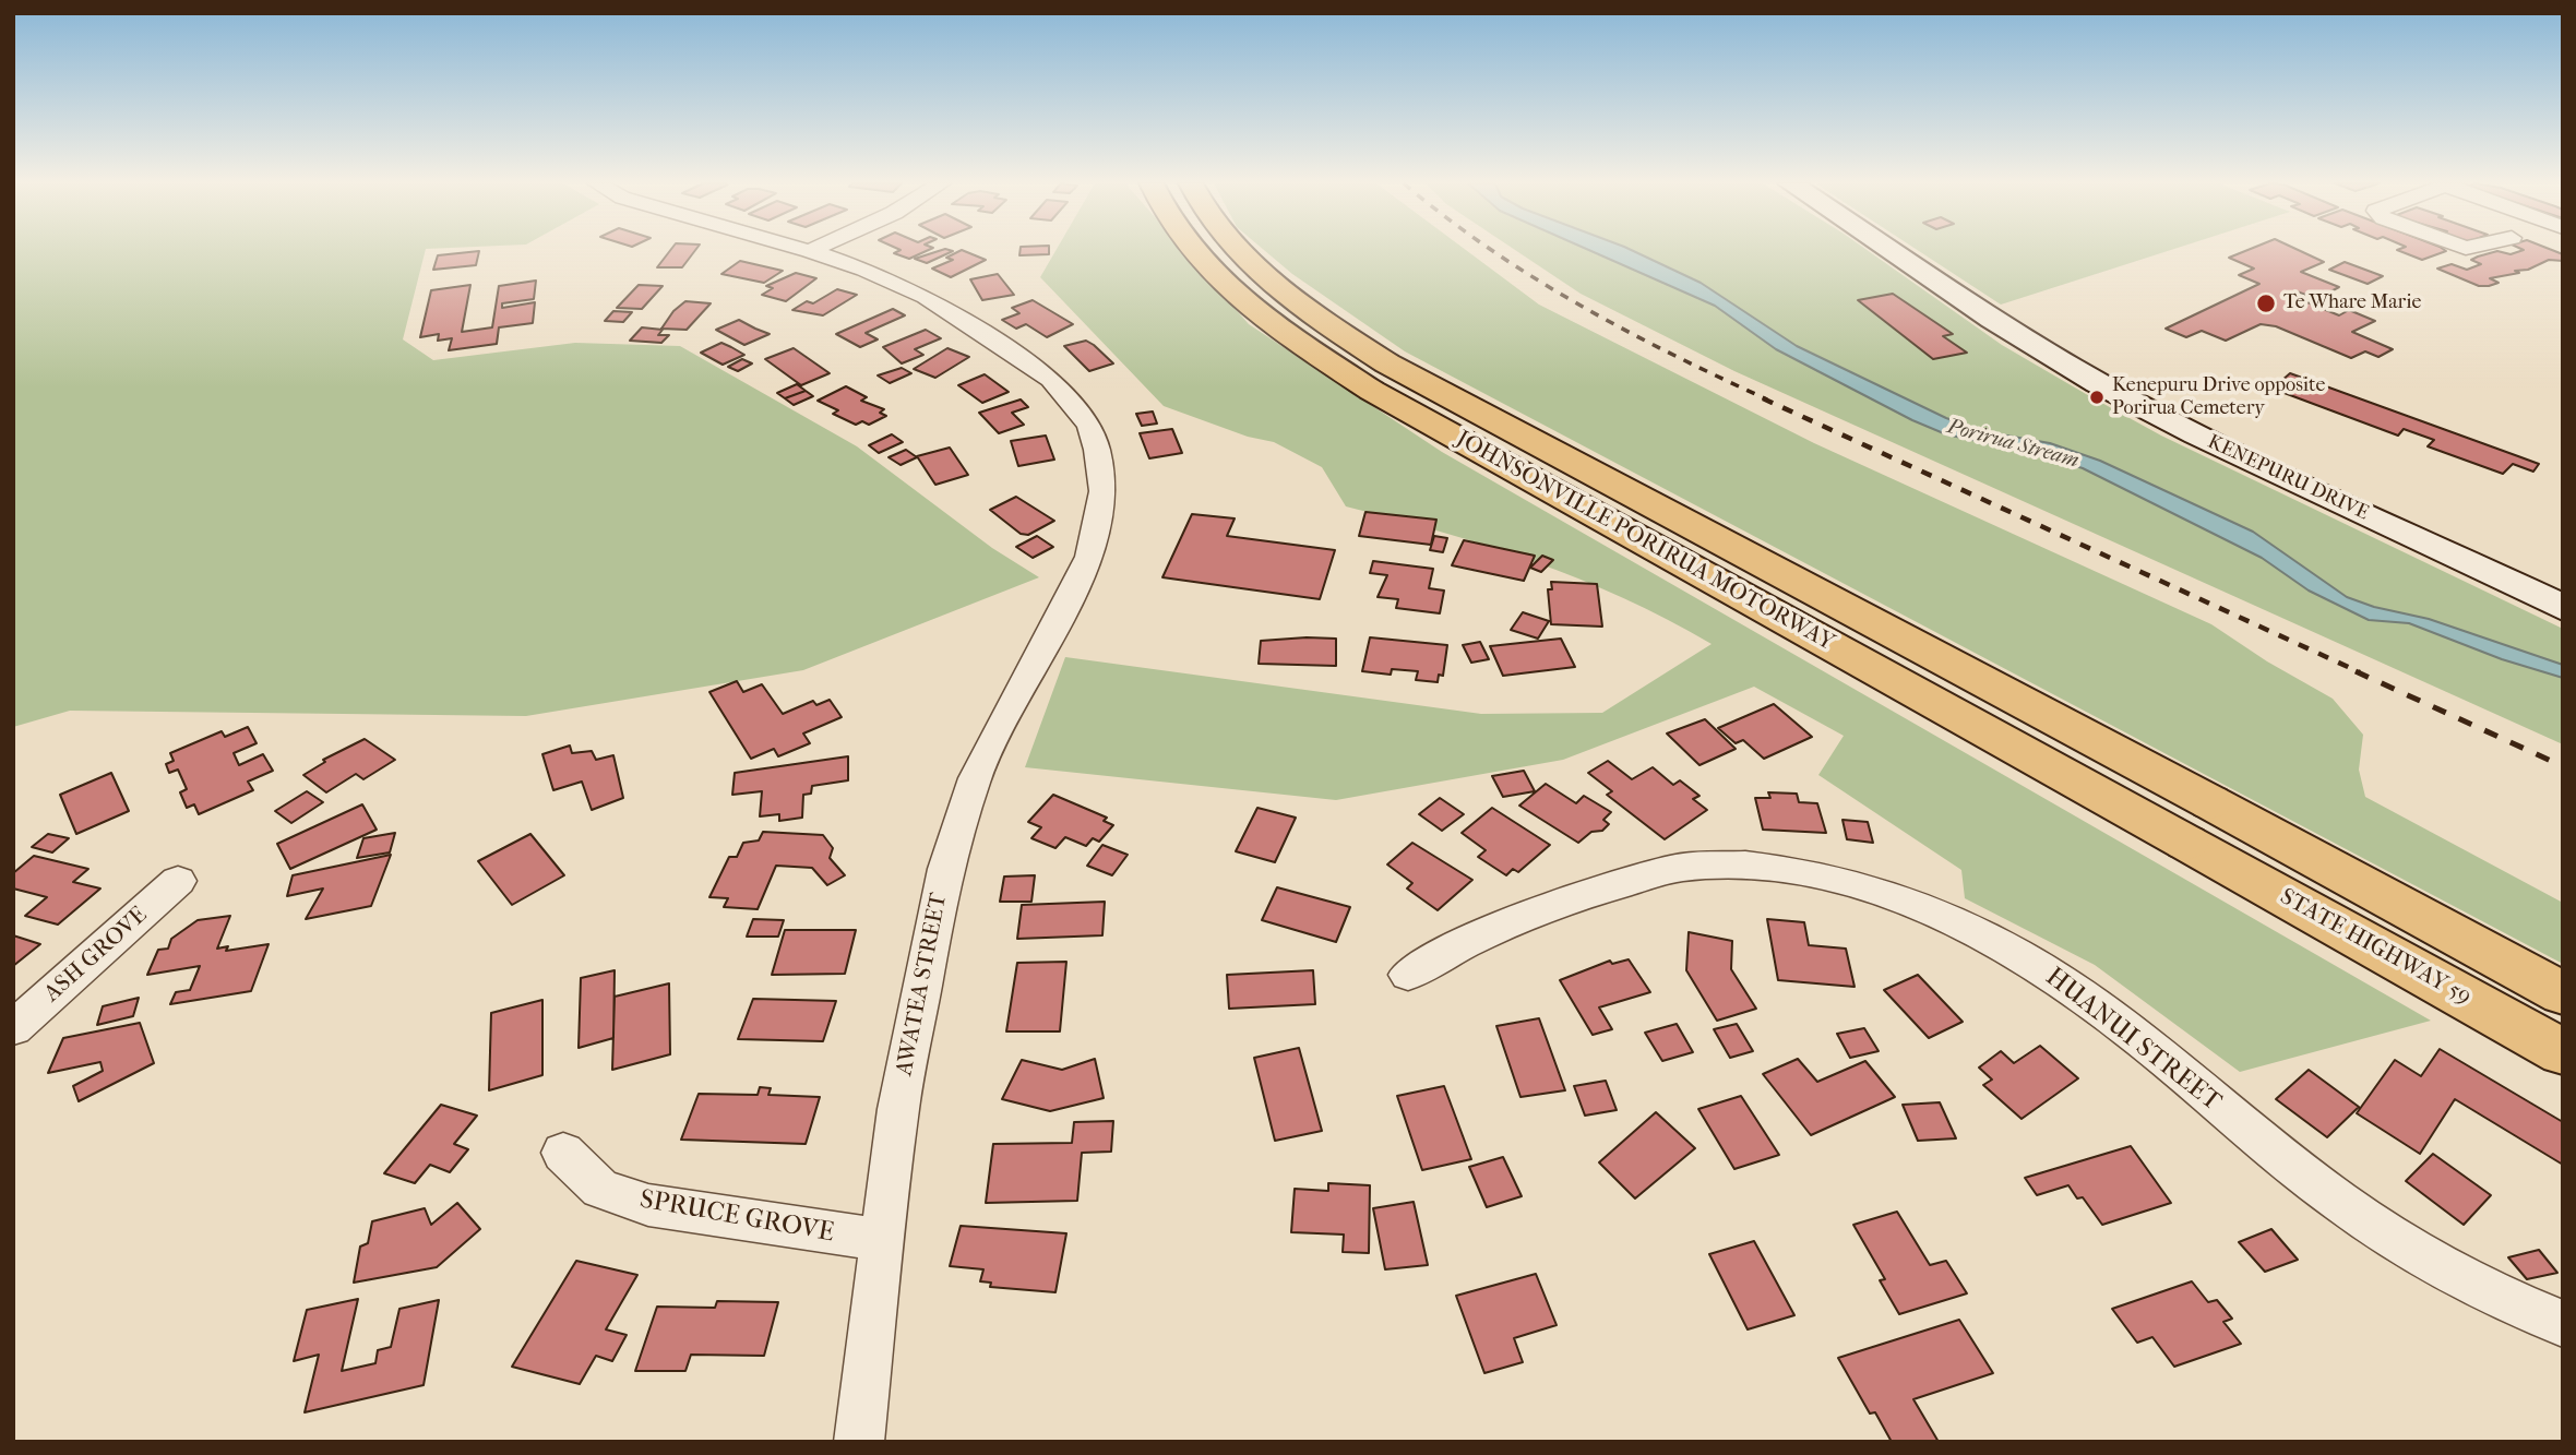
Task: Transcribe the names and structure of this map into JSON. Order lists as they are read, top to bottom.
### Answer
{
  "streets": {
    "main road": ["KENEPURU DRIVE", "JOHNSONVILLE PORIRUA MOTORWAY", "STATE HIGHWAY 59"],
    "street": [
      "ASH GROVE",
      "AWATEA STREET",
      "HUANUI STREET",
      "SPRUCE GROVE"
    ]
  },
  "crossings": [
    ["JOHNSONVILLE PORIRUA MOTORWAY", "STATE HIGHWAY 59"],
    ["AWATEA STREET", "SPRUCE GROVE"]
  ],
  "water": ["Porirua Stream"],
  "places": ["Te Whare Marie", "Kenepuru Drive opposite Porirua Cemetery"]
}
